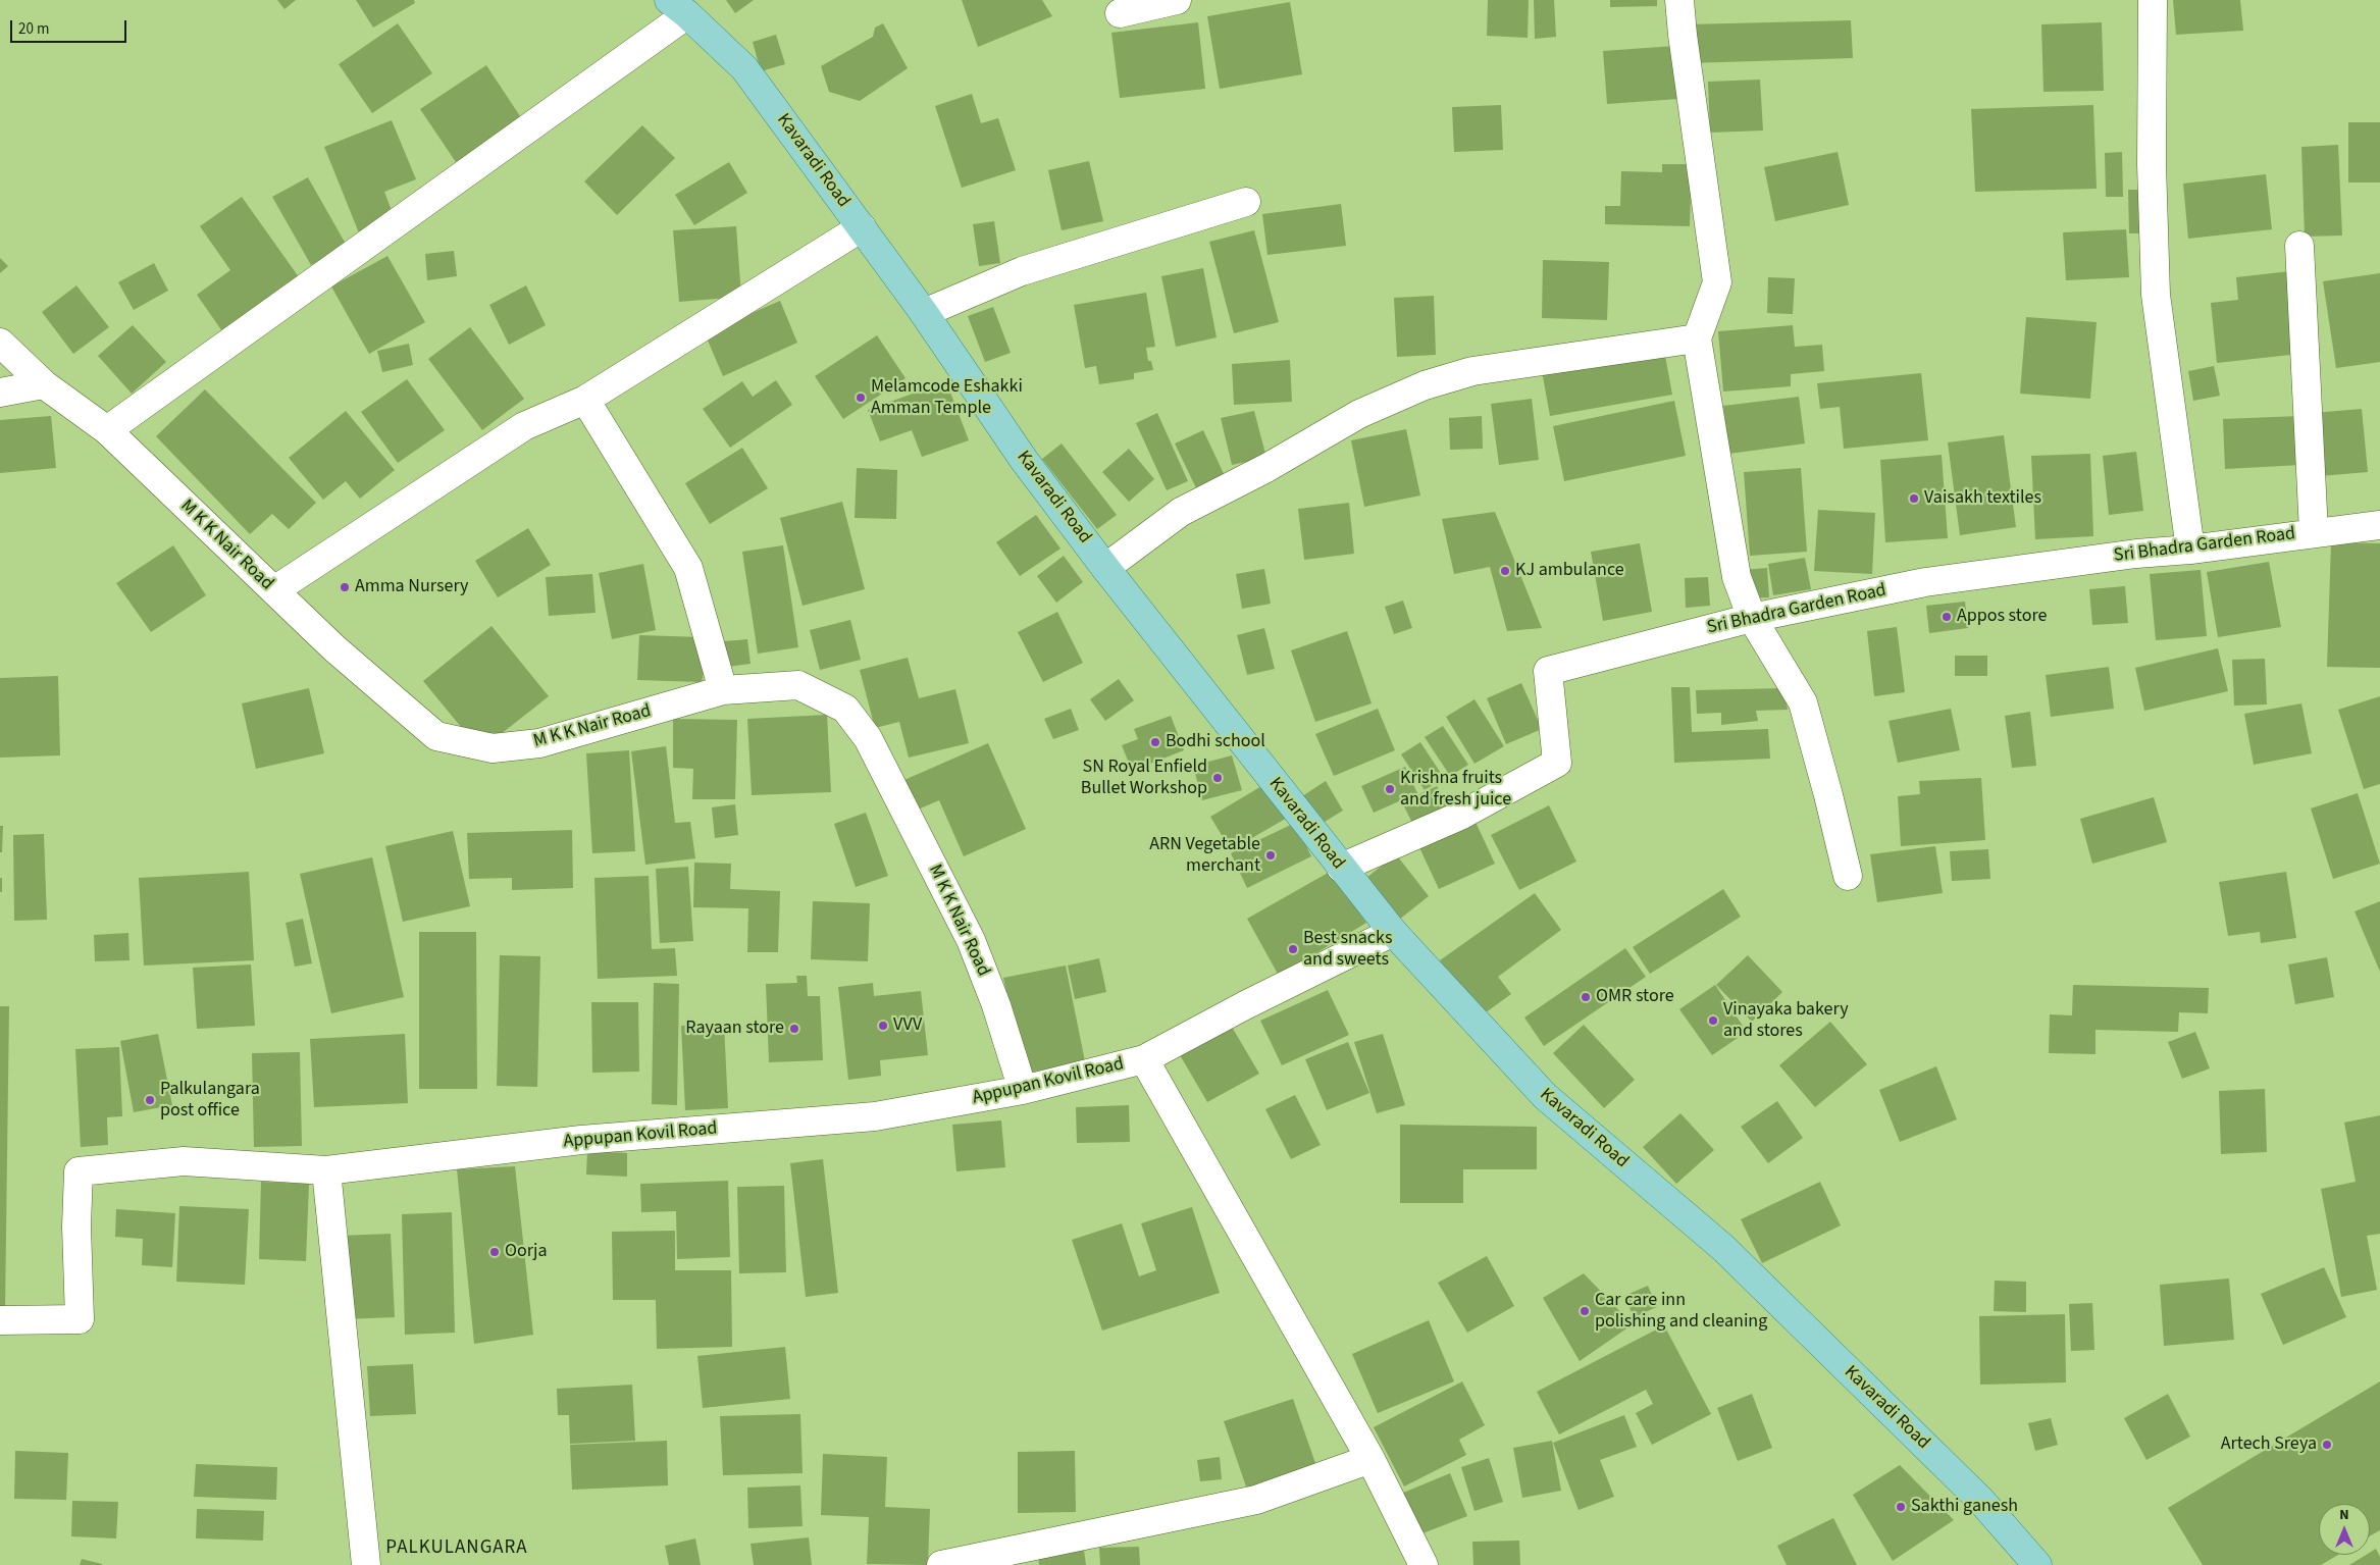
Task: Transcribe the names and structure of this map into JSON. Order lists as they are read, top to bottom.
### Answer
{
  "streets": {
    "main road": ["Kavaradi Road"],
    "street": ["M K K Nair Road", "Sri Bhadra Garden Road", "Appupan Kovil Road"]
  },
  "crossings": [
    ["Kavaradi Road", "Sri Bhadra Garden Road"],
    ["Kavaradi Road", "Appupan Kovil Road"],
    ["M K K Nair Road", "Appupan Kovil Road"]
  ],
  "districts": ["PALKULANGARA"],
  "places": [
    "Melamcode Eshakki Amman Temple",
    "Vaisakh textiles",
    "KJ ambulance",
    "Amma Nursery",
    "Appos store",
    "Bodhi school",
    "SN Royal Enfield Bullet Workshop",
    "Krishna fruits and fresh juice",
    "ARN Vegetable merchant",
    "Best snacks and sweets",
    "OMR store",
    "Vinayaka bakery and stores",
    "VVV",
    "Rayaan store",
    "Palkulangara post office",
    "Oorja",
    "Car care inn polishing and cleaning",
    "Artech Sreya",
    "Sakthi ganesh"
  ],
  "scale_bar": "20 m",
  "north": "top"
}
